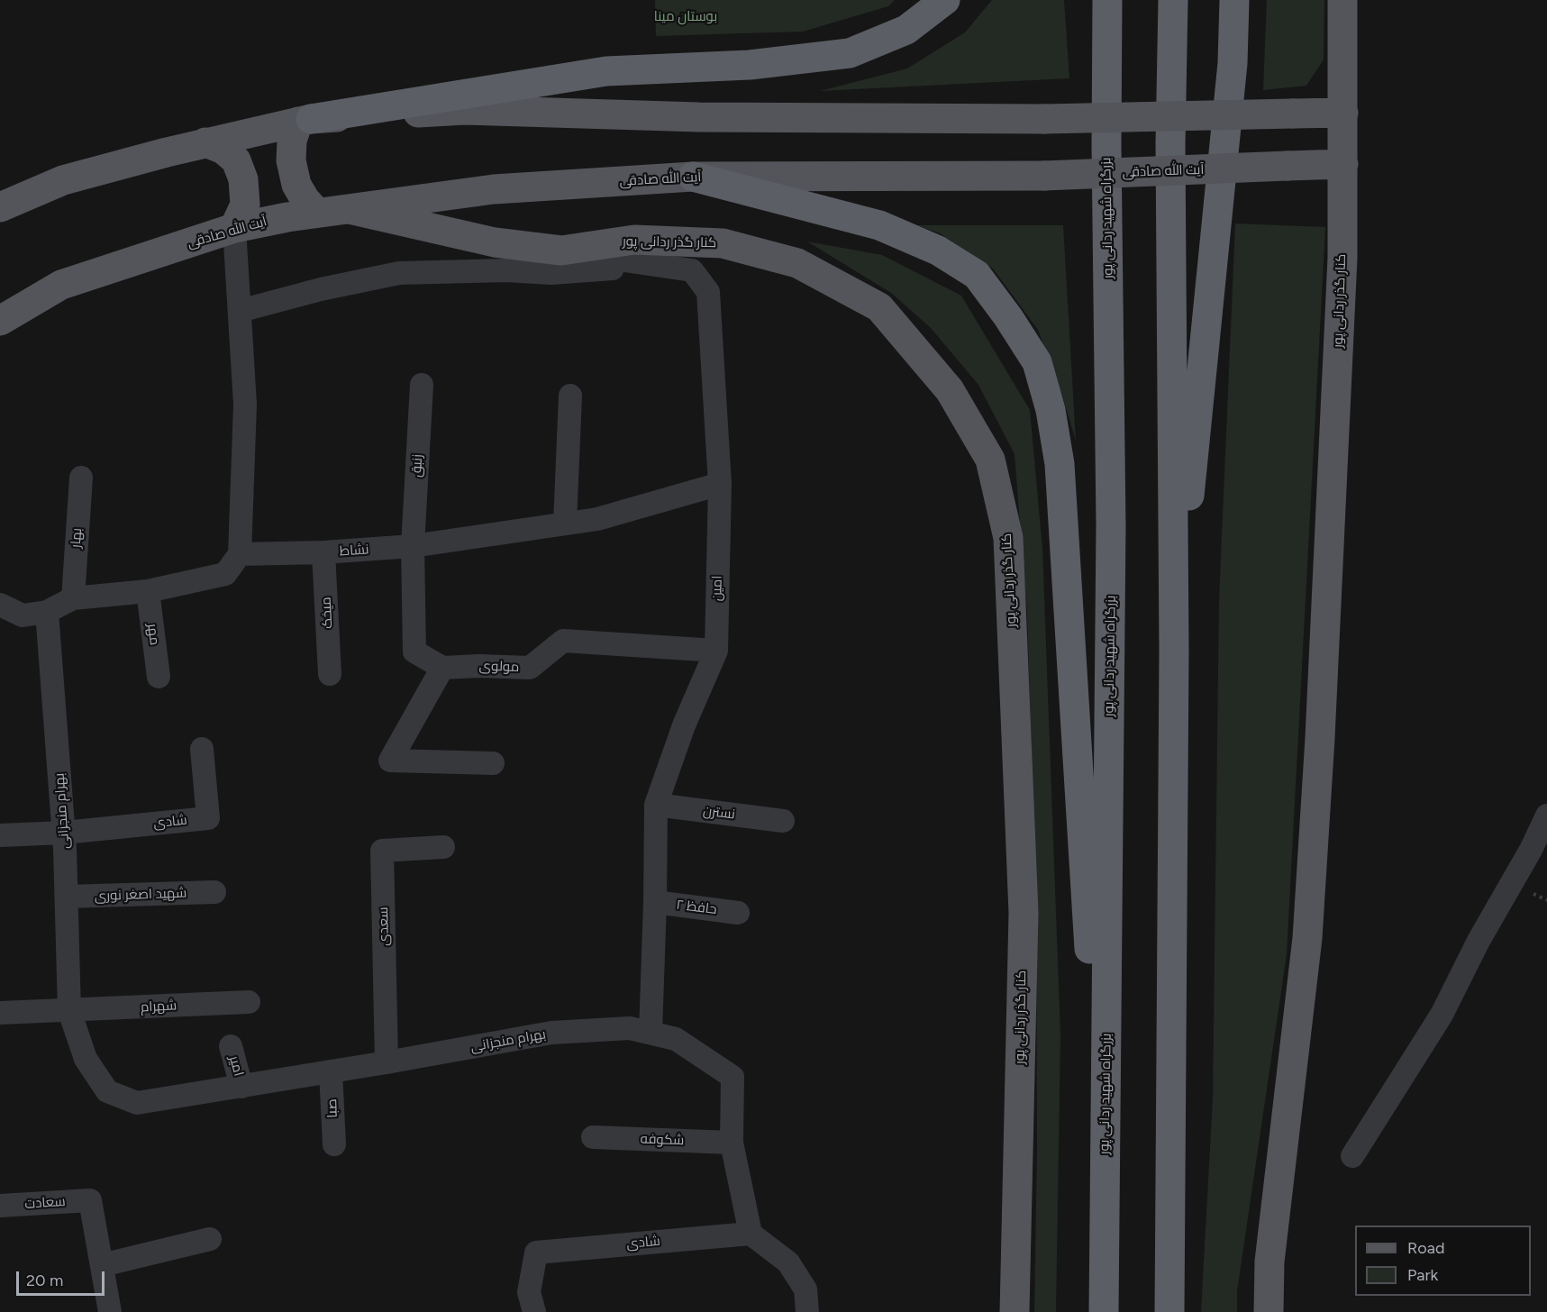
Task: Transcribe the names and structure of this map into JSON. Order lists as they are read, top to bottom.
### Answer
{
  "streets": {
    "highway": ["بزرگراه شهید ردانی پور"],
    "main road": ["آیت الله صادقی", "کنار گذر ردانی پور"],
    "street": [
      "زنبق",
      "بهار",
      "نشاط",
      "امین",
      "میخک",
      "مهر",
      "مولوی",
      "بهرام منجزانی",
      "نسترن",
      "شادی",
      "شهید اصغر نوری",
      "حافظ ۲",
      "سعدی",
      "شهرام",
      "امیر",
      "صبا",
      "شکوفه",
      "سعادت"
    ]
  },
  "crossings": [
    ["آیت الله صادقی", "کنار گذر ردانی پور"],
    ["زنبق", "نشاط"],
    ["نشاط", "امین"],
    ["نشاط", "میخک"],
    ["امین", "مولوی"],
    ["امین", "بهرام منجزانی"],
    ["امین", "نسترن"],
    ["امین", "حافظ ۲"],
    ["بهرام منجزانی", "شادی"],
    ["بهرام منجزانی", "شهید اصغر نوری"],
    ["بهرام منجزانی", "سعدی"],
    ["بهرام منجزانی", "شهرام"],
    ["بهرام منجزانی", "امیر"],
    ["بهرام منجزانی", "صبا"],
    ["بهرام منجزانی", "شکوفه"]
  ],
  "parks": ["بوستان مینا"],
  "legend": ["Road", "Park"],
  "scale_bar": "20 m"
}
